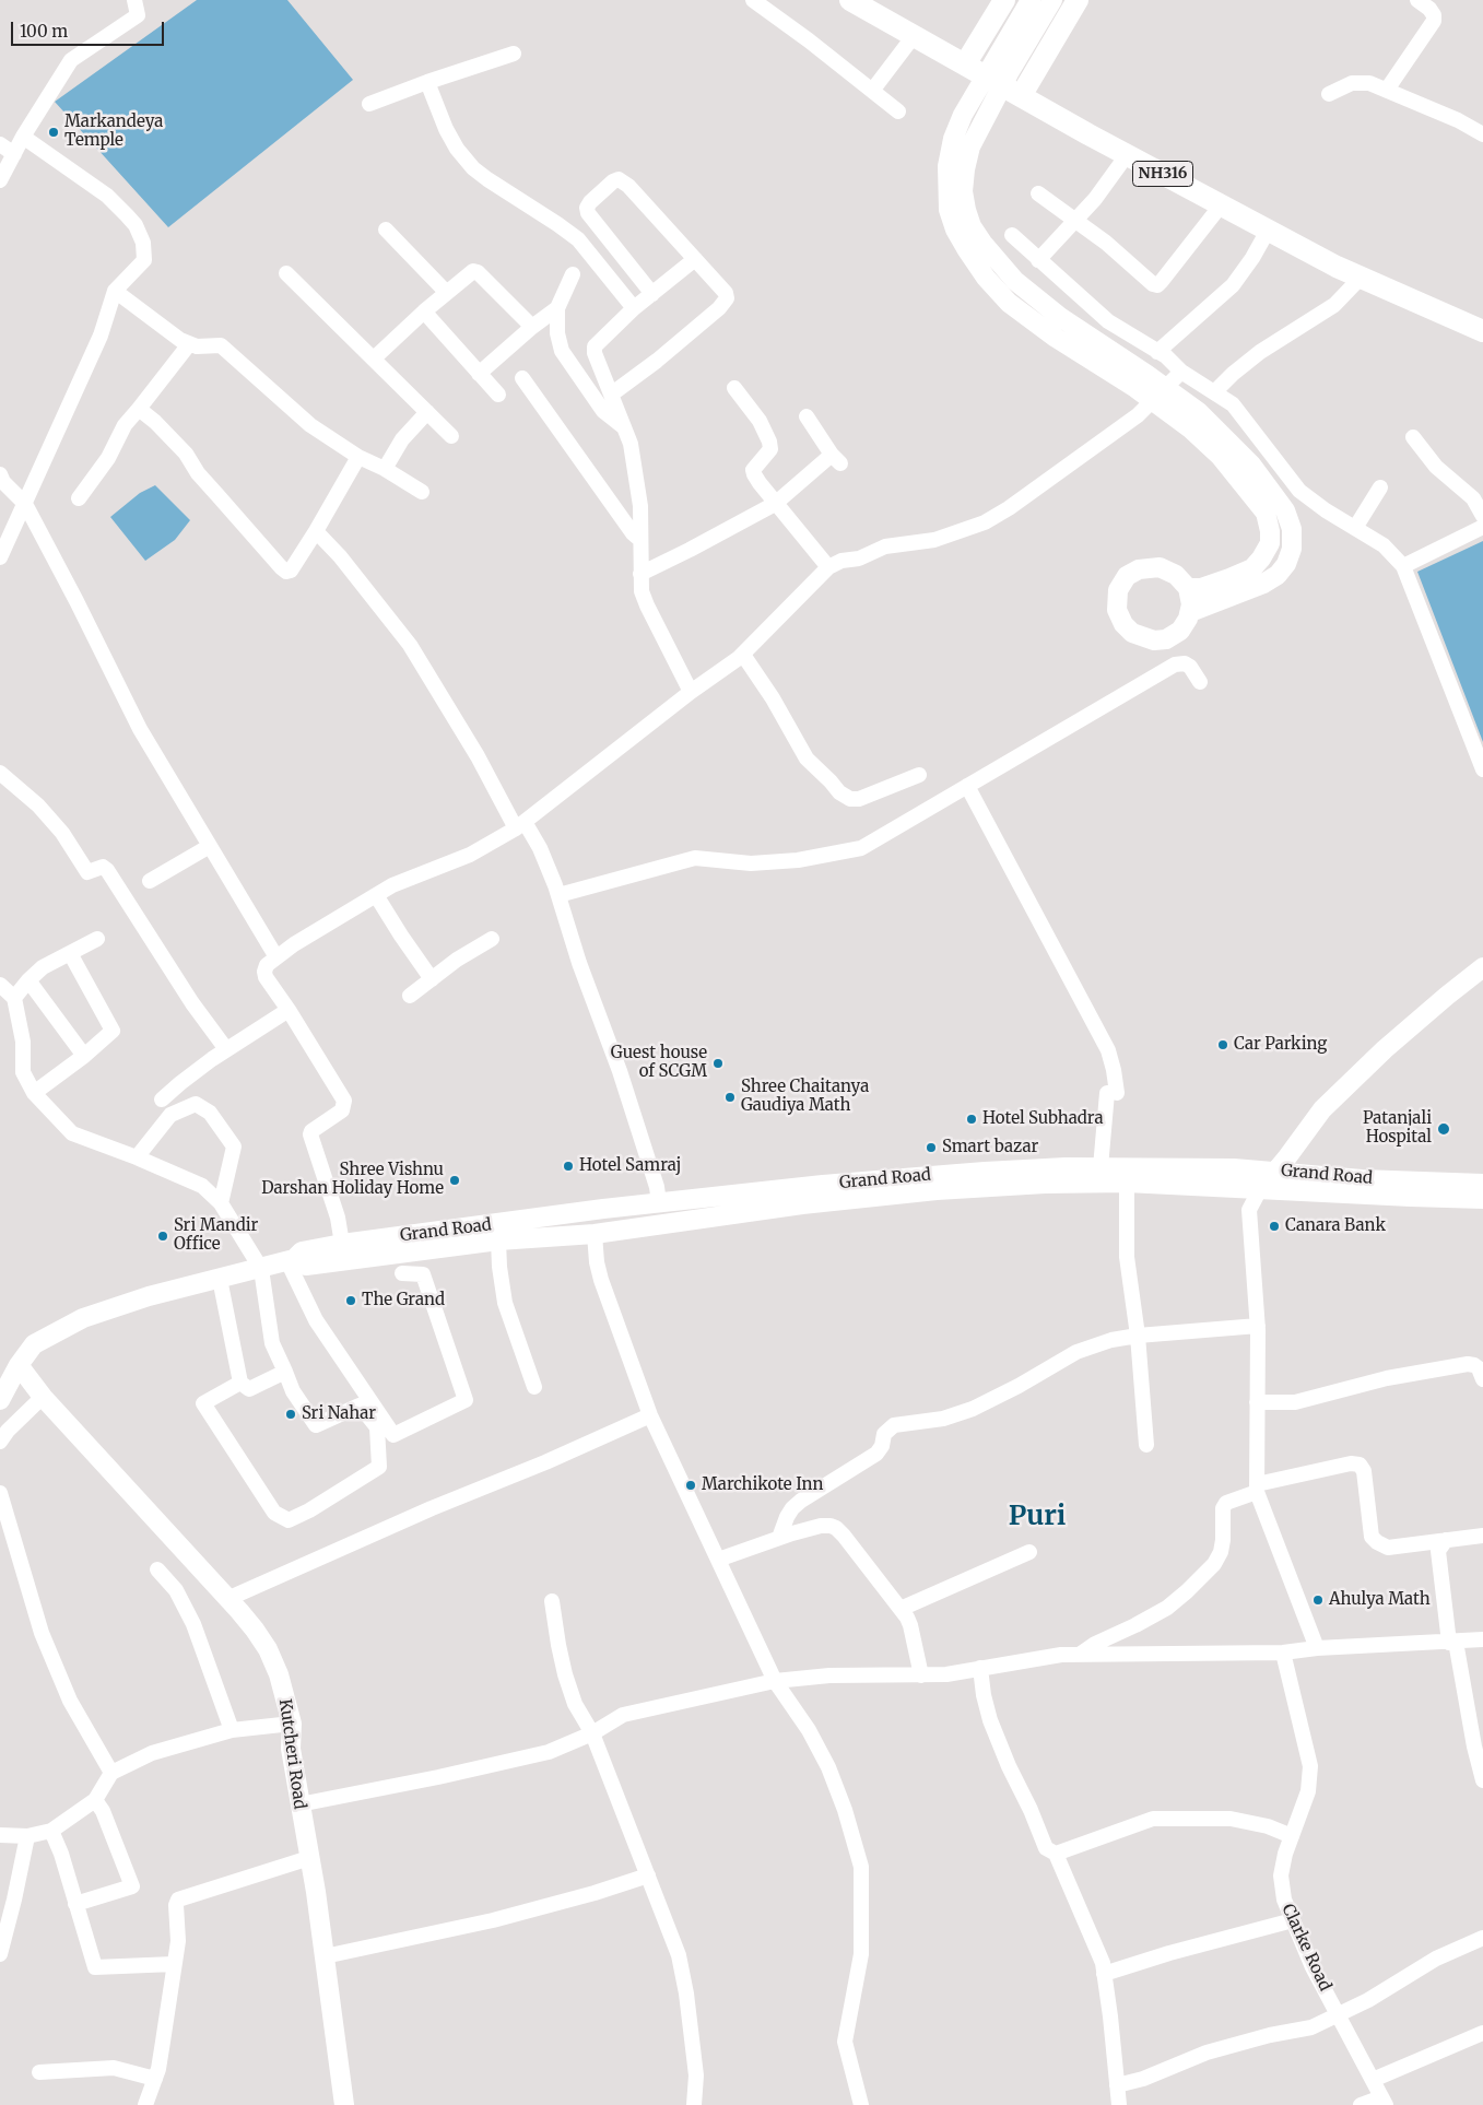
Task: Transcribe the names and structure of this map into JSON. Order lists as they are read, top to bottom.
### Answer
{
  "streets": {
    "highway": ["NH316"],
    "main road": ["Grand Road", "Kutcheri Road"],
    "street": ["Clarke Road"]
  },
  "crossings": [
    ["Grand Road", "Kutcheri Road"]
  ],
  "districts": ["Puri"],
  "places": [
    "Markandeya Temple",
    "Car Parking",
    "Guest house of SCGM",
    "Shree Chaitanya Gaudiya Math",
    "Hotel Subhadra",
    "Patanjali Hospital",
    "Smart bazar",
    "Hotel Samraj",
    "Shree Vishnu Darshan Holiday Home",
    "Canara Bank",
    "Sri Mandir Office",
    "The Grand",
    "Sri Nahar",
    "Marchikote Inn",
    "Ahulya Math"
  ],
  "scale_bar": "100 m"
}
